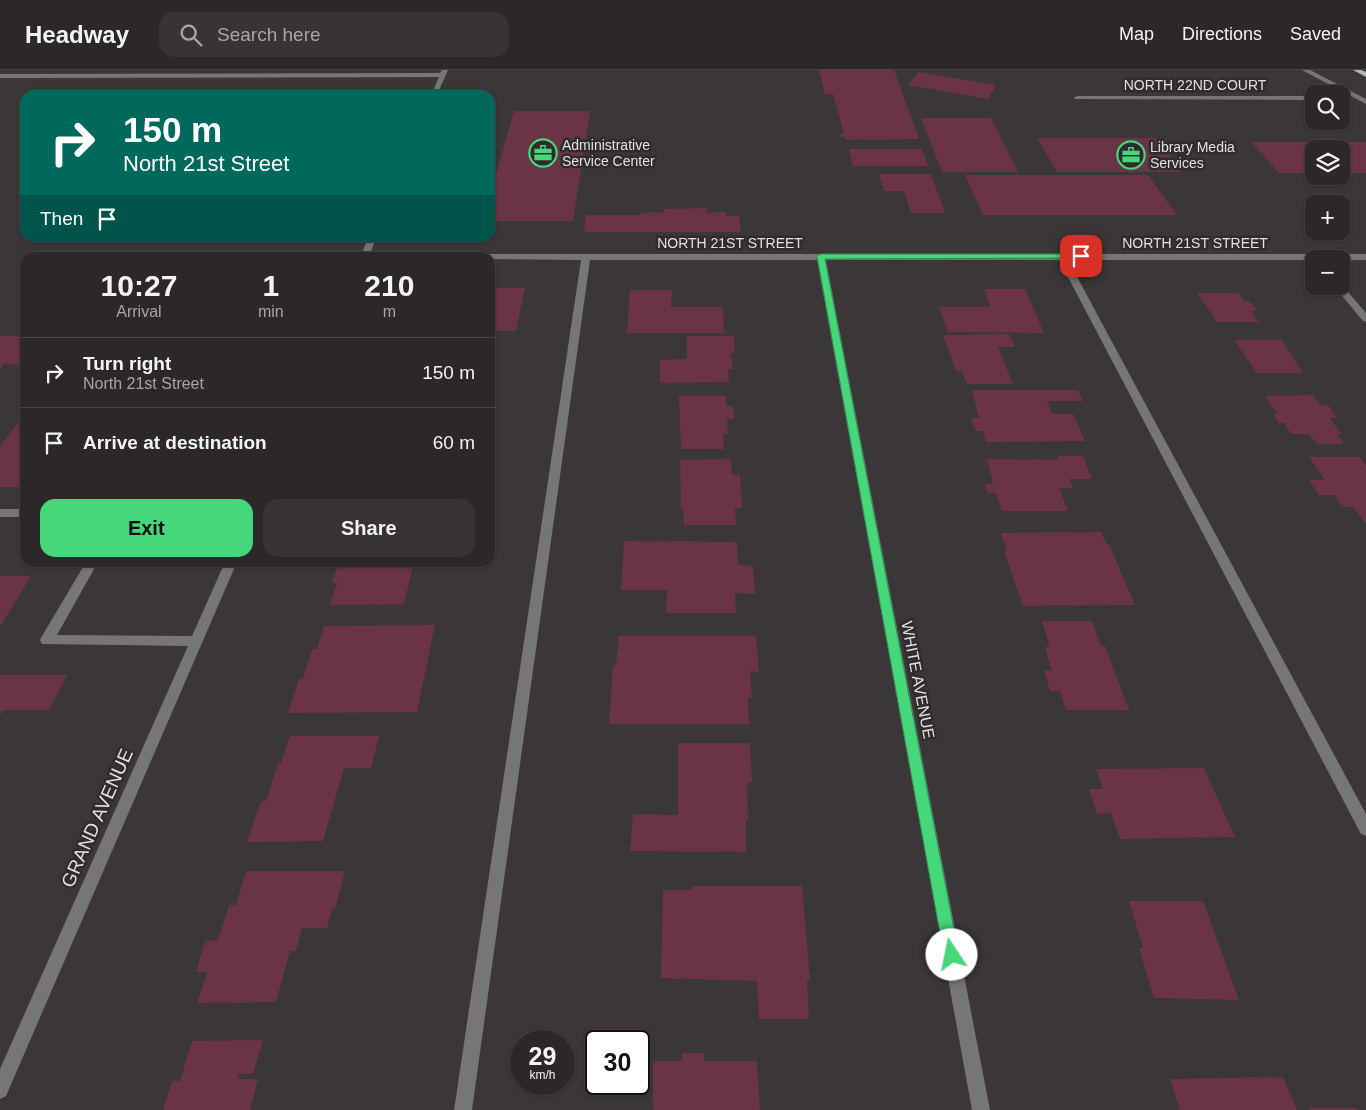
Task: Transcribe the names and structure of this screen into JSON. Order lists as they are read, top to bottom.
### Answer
{
  "streets": {
    "street": [
      "NORTH 22ND COURT",
      "NORTH 21ST STREET",
      "WHITE AVENUE",
      "GRAND AVENUE"
    ]
  },
  "crossings": [
    ["NORTH 21ST STREET", "WHITE AVENUE"]
  ],
  "places": {
    "office": ["Administrative Service Center", "Library Media Services"]
  },
  "page": {
    "header": "Headway",
    "search": "Search here",
    "nav": ["Map", "Directions", "Saved"],
    "map_buttons": ["+", "−"],
    "turn": ["150 m", "North 21st Street"],
    "then": "Then",
    "eta": [
      "10:27",
      "Arrival",
      "1",
      "min",
      "210",
      "m"
    ],
    "list": [
      {
        "name": "Turn right",
        "note": "North 21st Street",
        "value": "150 m"
      },
      {
        "name": "Arrive at destination",
        "value": "60 m"
      }
    ],
    "buttons": ["Exit", "Share"],
    "speed": "29 km/h",
    "limit": "30"
  }
}
